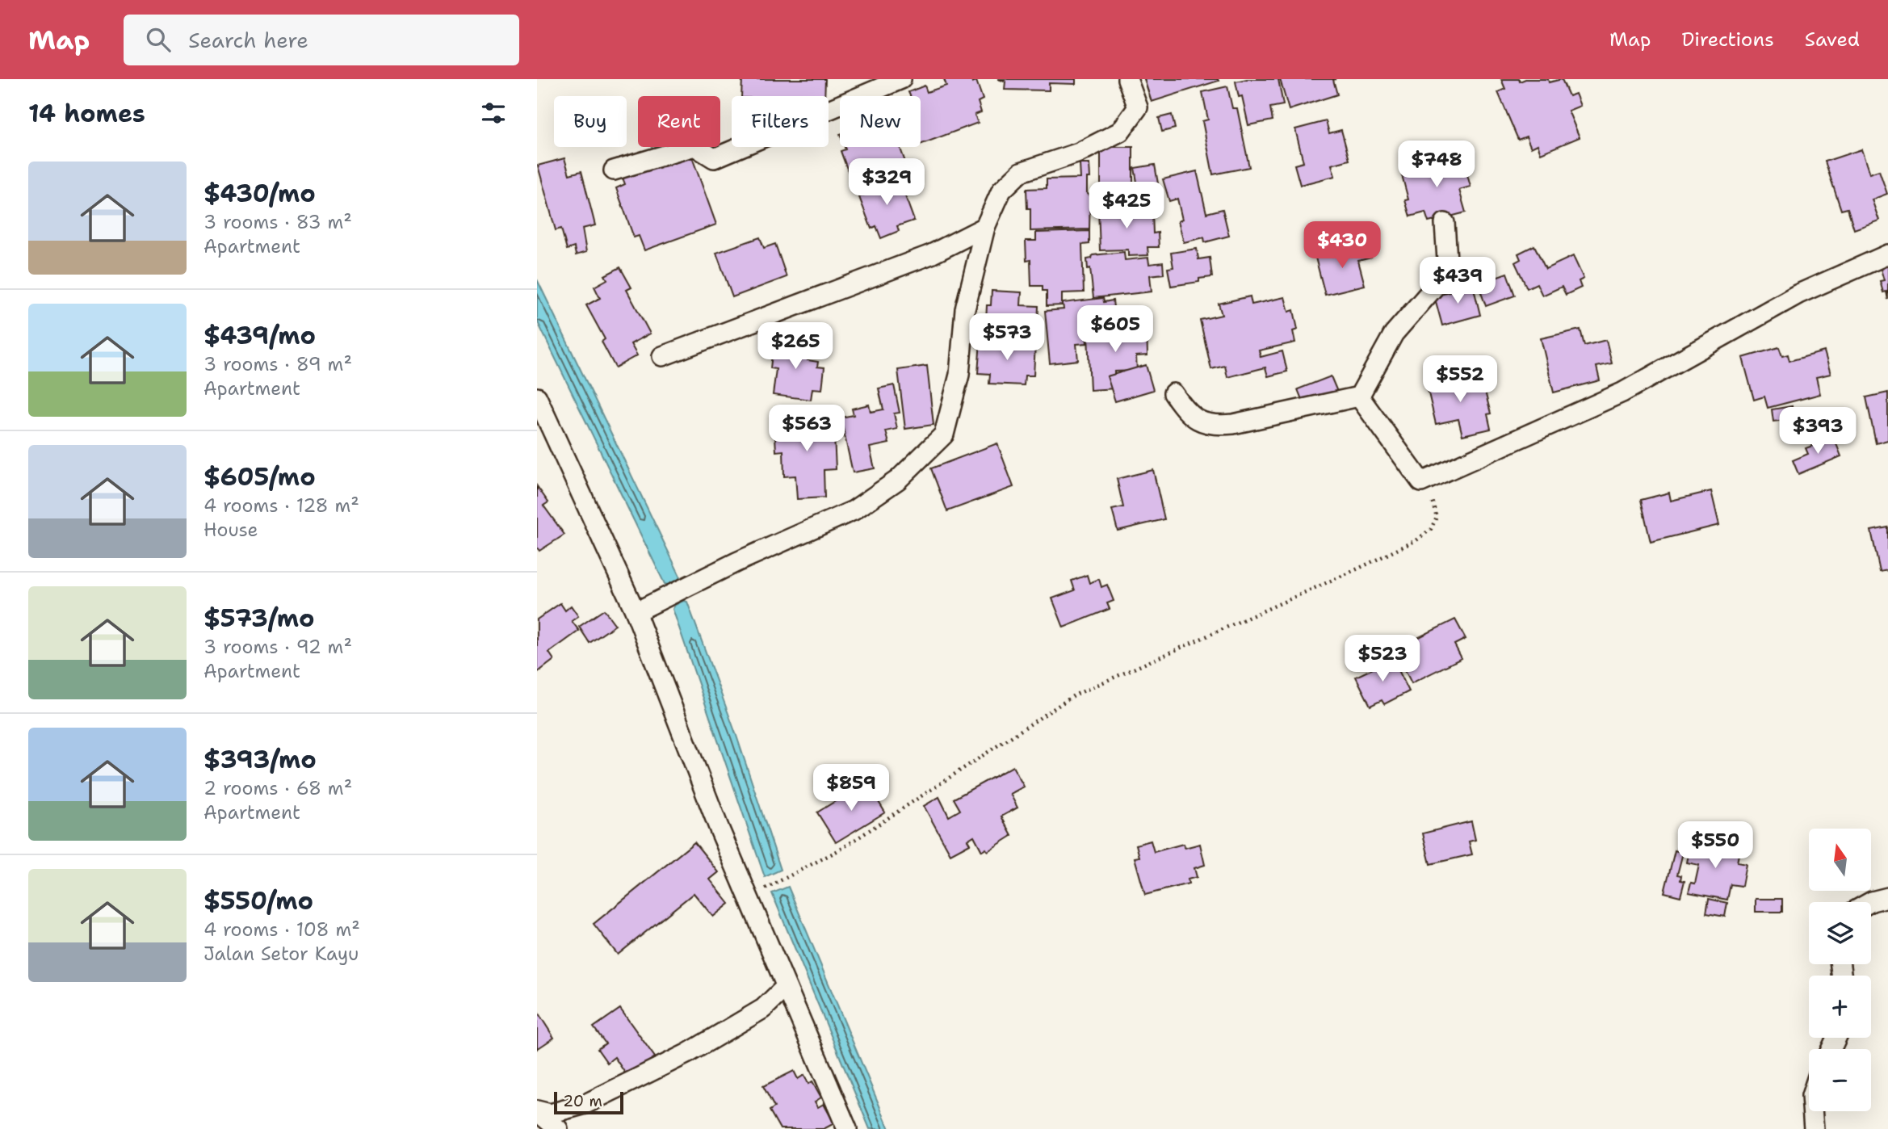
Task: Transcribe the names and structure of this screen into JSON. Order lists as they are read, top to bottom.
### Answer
{
  "scale_bar": "20 m",
  "north": "top",
  "page": {
    "header": "Map",
    "search": "Search here",
    "nav": ["Map", "Directions", "Saved"],
    "heading": "14 homes",
    "chip": [
      "Buy",
      "Rent",
      "Filters",
      "New"
    ],
    "price": [
      "$748",
      "$329",
      "$425",
      "$430",
      "$439",
      "$605",
      "$573",
      "$265",
      "$552",
      "$563",
      "$393",
      "$523",
      "$859",
      "$550"
    ],
    "list": [
      {
        "name": "$430/mo",
        "note": "3 rooms · 83 m² · Apartment"
      },
      {
        "name": "$439/mo",
        "note": "3 rooms · 89 m² · Apartment"
      },
      {
        "name": "$605/mo",
        "note": "4 rooms · 128 m² · House"
      },
      {
        "name": "$573/mo",
        "note": "3 rooms · 92 m² · Apartment"
      },
      {
        "name": "$393/mo",
        "note": "2 rooms · 68 m² · Apartment"
      },
      {
        "name": "$550/mo",
        "note": "4 rooms · 108 m² · Jalan Setor Kayu"
      }
    ],
    "map_buttons": ["+", "−"],
    "scale": "20 m"
  }
}
